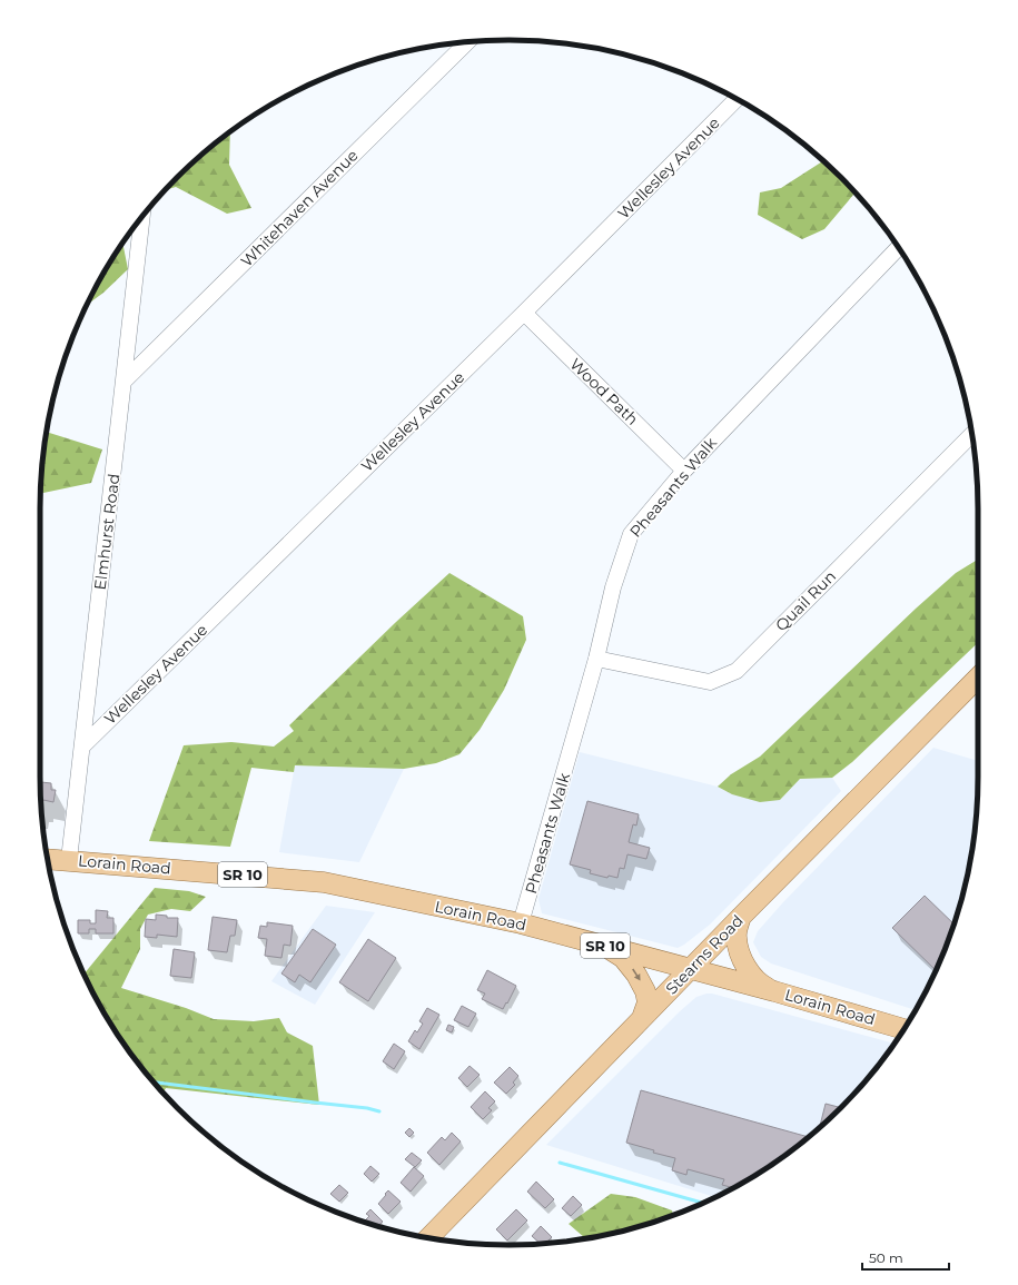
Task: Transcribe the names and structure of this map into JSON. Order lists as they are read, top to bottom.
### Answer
{
  "streets": {
    "main road": ["Lorain Road", "SR 10", "Stearns Road"],
    "street": [
      "Wellesley Avenue",
      "Whitehaven Avenue",
      "Wood Path",
      "Pheasants Walk",
      "Elmhurst Road",
      "Quail Run"
    ]
  },
  "crossings": [
    ["Wellesley Avenue", "Wood Path"],
    ["Wellesley Avenue", "Elmhurst Road"],
    ["Whitehaven Avenue", "Elmhurst Road"],
    ["Wood Path", "Pheasants Walk"],
    ["Pheasants Walk", "Quail Run"],
    ["Pheasants Walk", "Lorain Road"],
    ["Elmhurst Road", "Lorain Road"],
    ["Lorain Road", "Stearns Road"]
  ],
  "scale_bar": "50 m"
}
